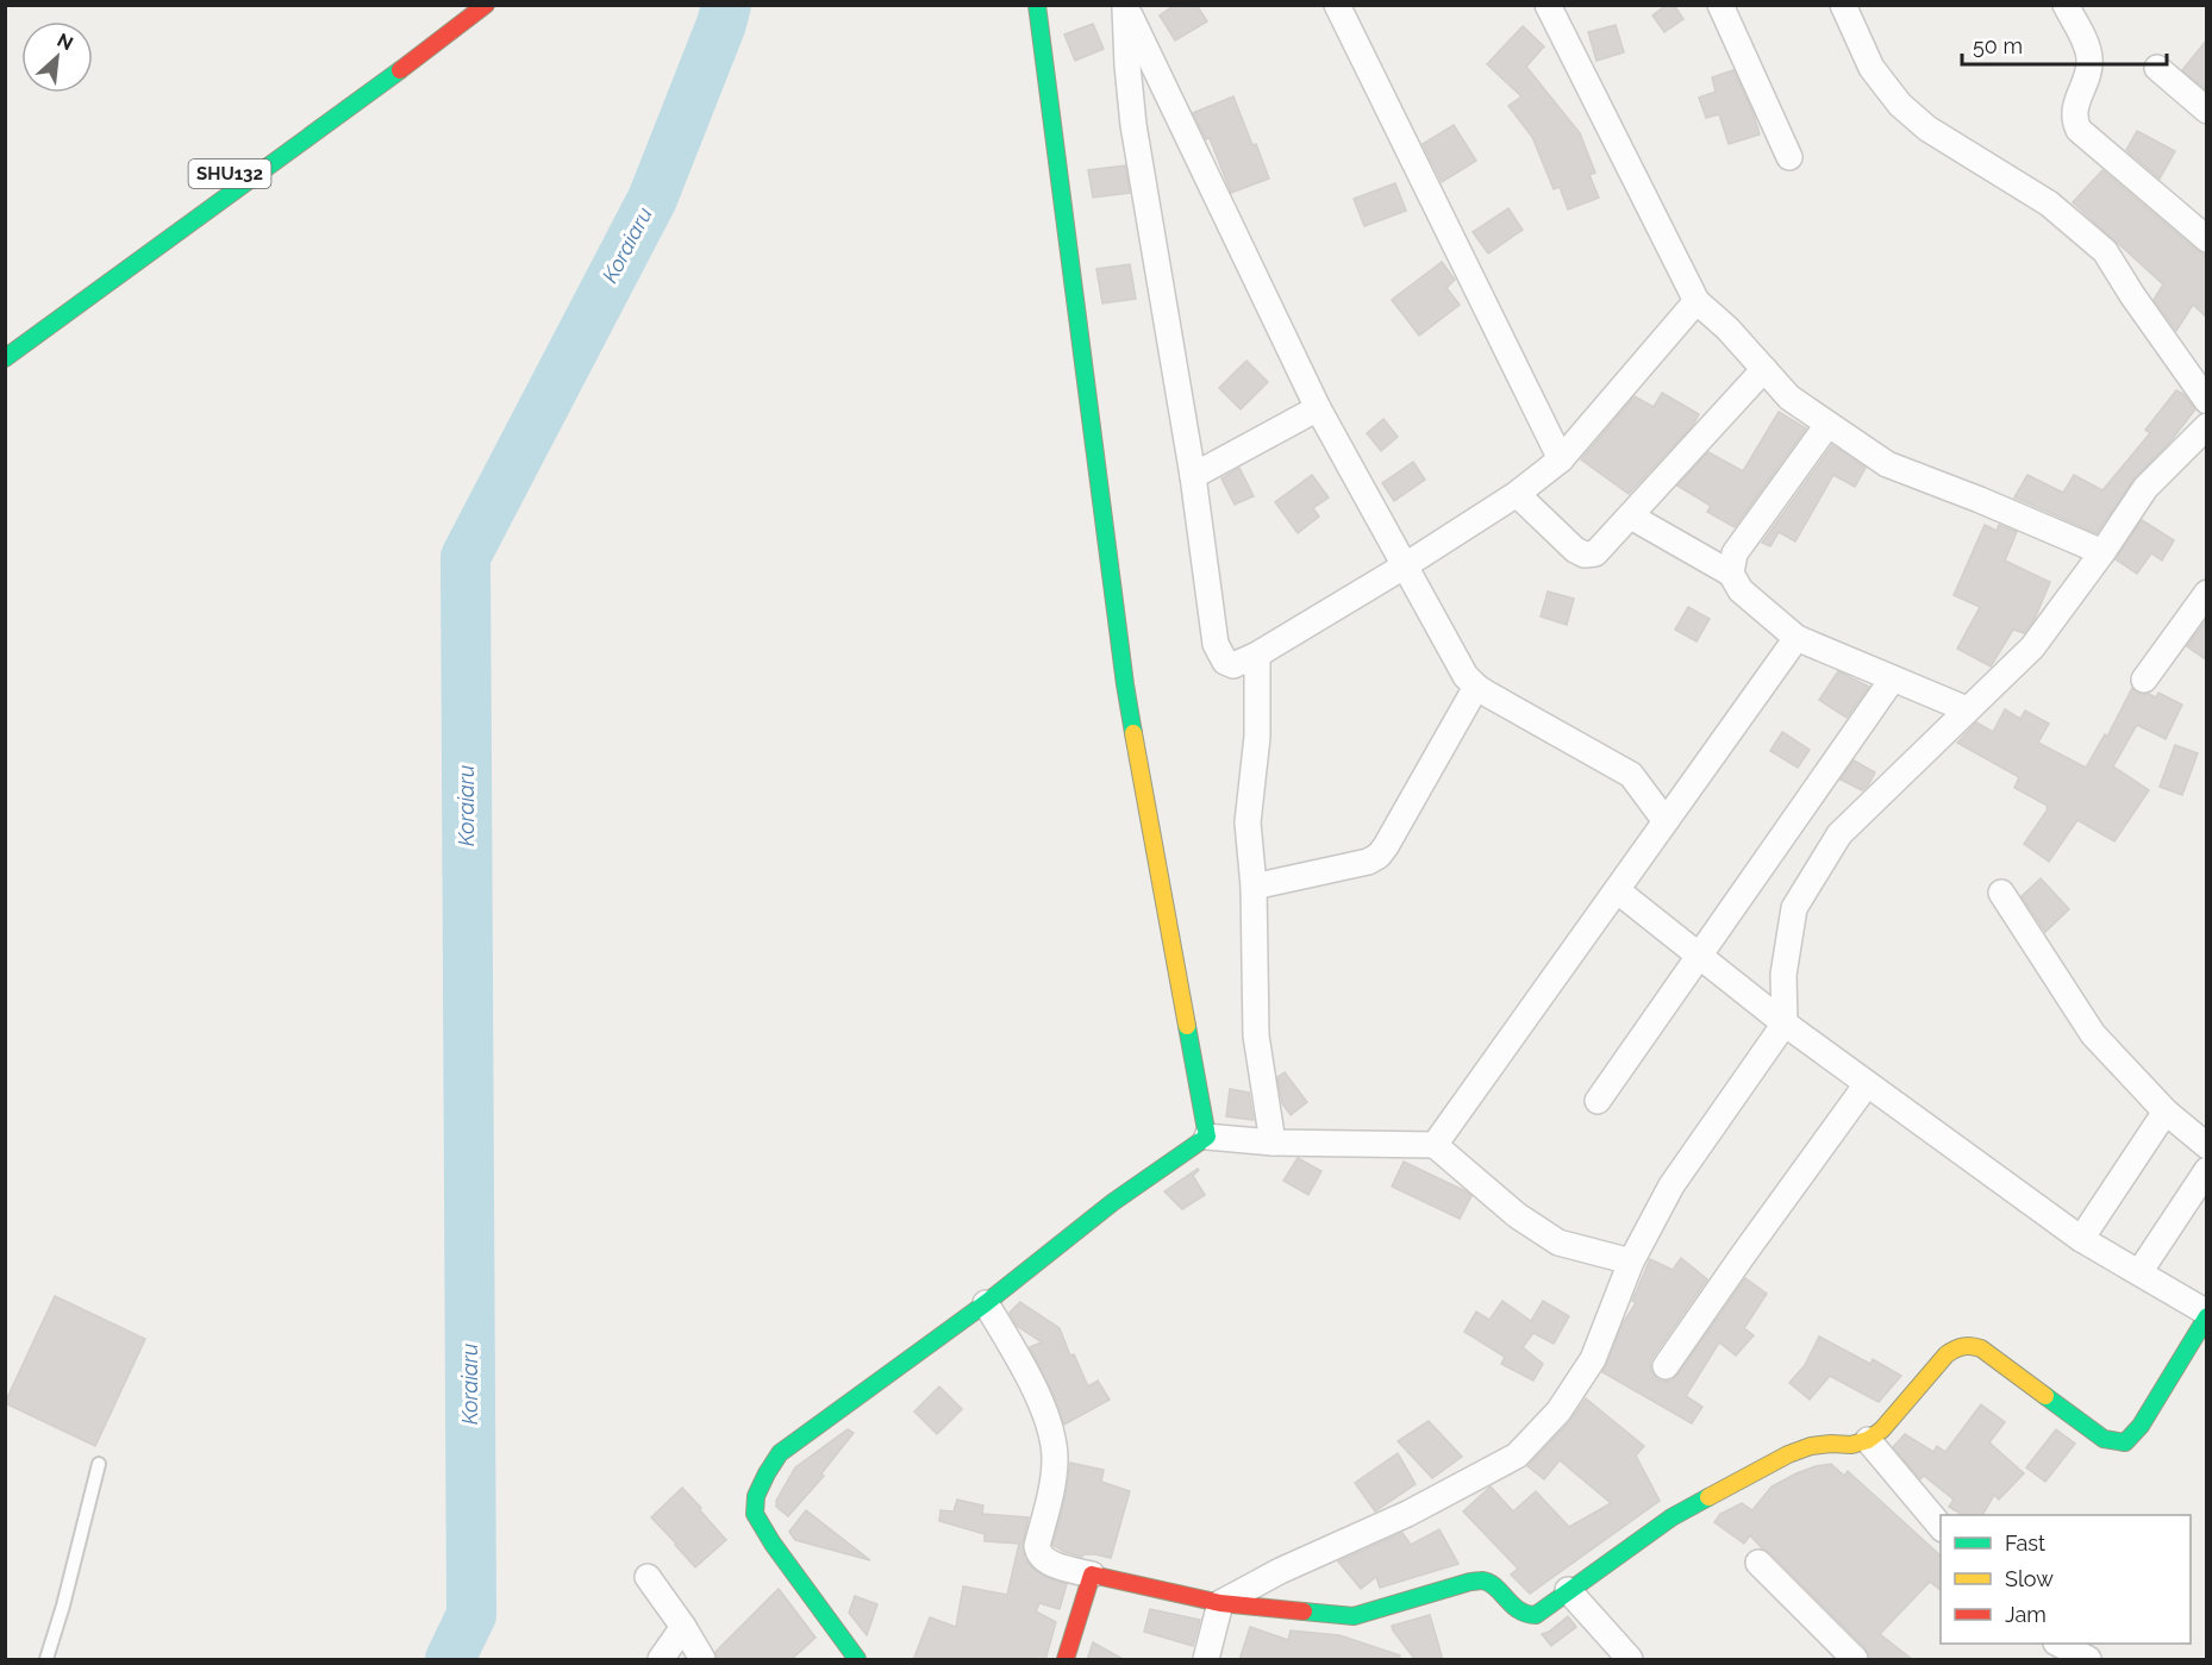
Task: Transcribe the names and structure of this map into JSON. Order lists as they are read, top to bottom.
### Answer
{
  "streets": {
    "street": ["SHU132"]
  },
  "water": ["Koraiaru"],
  "legend": ["Fast", "Slow", "Jam"],
  "scale_bar": "50 m",
  "north": "top right"
}
